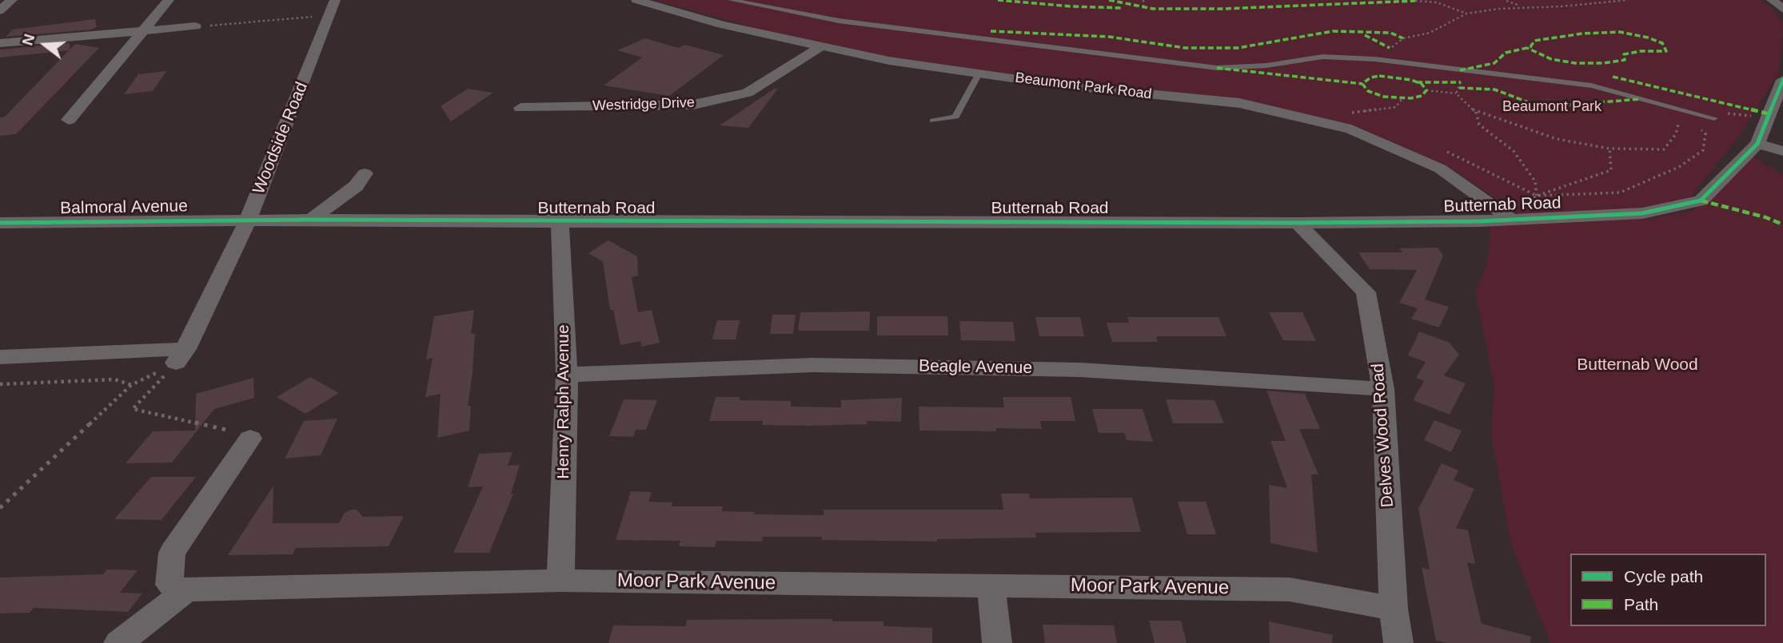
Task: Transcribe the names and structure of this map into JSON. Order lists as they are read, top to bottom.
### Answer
{
  "streets": {
    "street": [
      "Beaumont Park Road",
      "Westridge Drive",
      "Woodside Road",
      "Butternab Road",
      "Balmoral Avenue",
      "Beagle Avenue",
      "Henry Ralph Avenue",
      "Delves Wood Road",
      "Moor Park Avenue"
    ]
  },
  "crossings": [
    ["Beaumont Park Road", "Westridge Drive"],
    ["Beaumont Park Road", "Butternab Road"],
    ["Woodside Road", "Butternab Road"],
    ["Woodside Road", "Balmoral Avenue"],
    ["Butternab Road", "Balmoral Avenue"],
    ["Butternab Road", "Henry Ralph Avenue"],
    ["Butternab Road", "Delves Wood Road"],
    ["Beagle Avenue", "Henry Ralph Avenue"],
    ["Beagle Avenue", "Delves Wood Road"],
    ["Henry Ralph Avenue", "Moor Park Avenue"],
    ["Delves Wood Road", "Moor Park Avenue"]
  ],
  "parks": ["Beaumont Park", "Butternab Wood"],
  "legend": ["Cycle path", "Path"],
  "north": "left"
}
